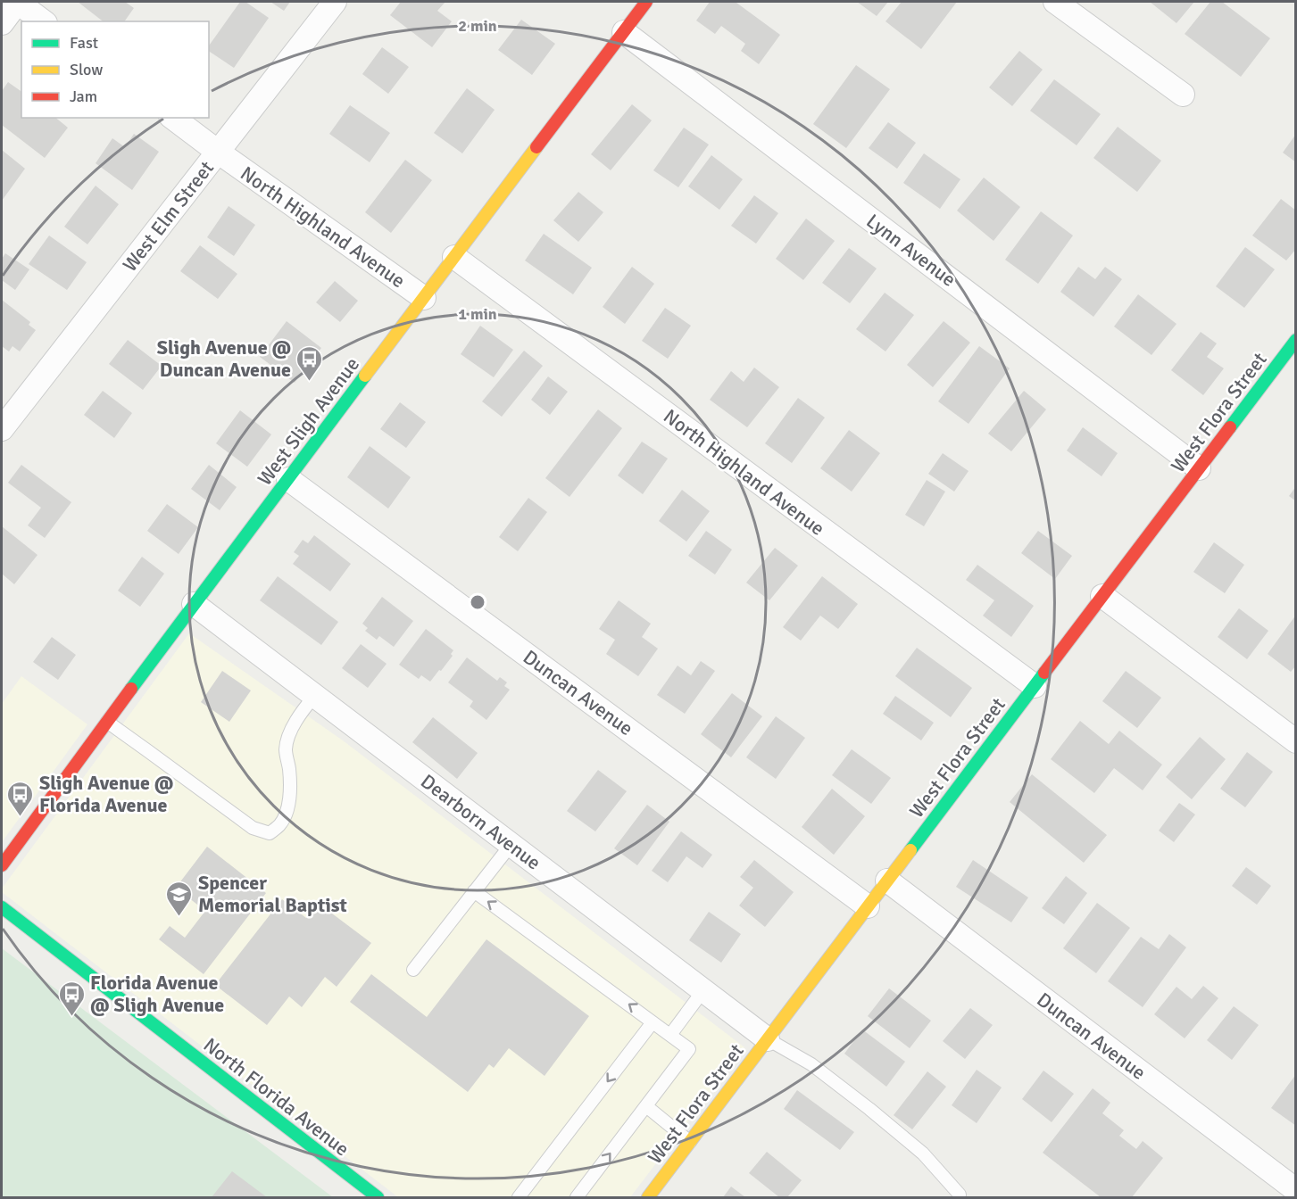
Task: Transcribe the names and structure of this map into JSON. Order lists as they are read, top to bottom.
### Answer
{
  "streets": {
    "main road": ["West Flora Street", "West Sligh Avenue", "North Florida Avenue"],
    "street": [
      "West Elm Street",
      "North Highland Avenue",
      "Lynn Avenue",
      "Duncan Avenue",
      "Dearborn Avenue"
    ]
  },
  "crossings": [
    ["West Elm Street", "North Highland Avenue"],
    ["North Highland Avenue", "West Flora Street"],
    ["North Highland Avenue", "West Sligh Avenue"],
    ["Lynn Avenue", "West Flora Street"],
    ["Lynn Avenue", "West Sligh Avenue"],
    ["West Flora Street", "Duncan Avenue"],
    ["West Flora Street", "Dearborn Avenue"],
    ["West Sligh Avenue", "Duncan Avenue"],
    ["West Sligh Avenue", "Dearborn Avenue"]
  ],
  "places": {
    "bus stop": ["Sligh Avenue @ Duncan Avenue", "Sligh Avenue @ Florida Avenue", "Florida Avenue @ Sligh Avenue"],
    "school or university": ["Spencer Memorial Baptist"]
  },
  "legend": ["Fast", "Slow", "Jam"],
  "rings": ["2 min", "1 min"]
}
